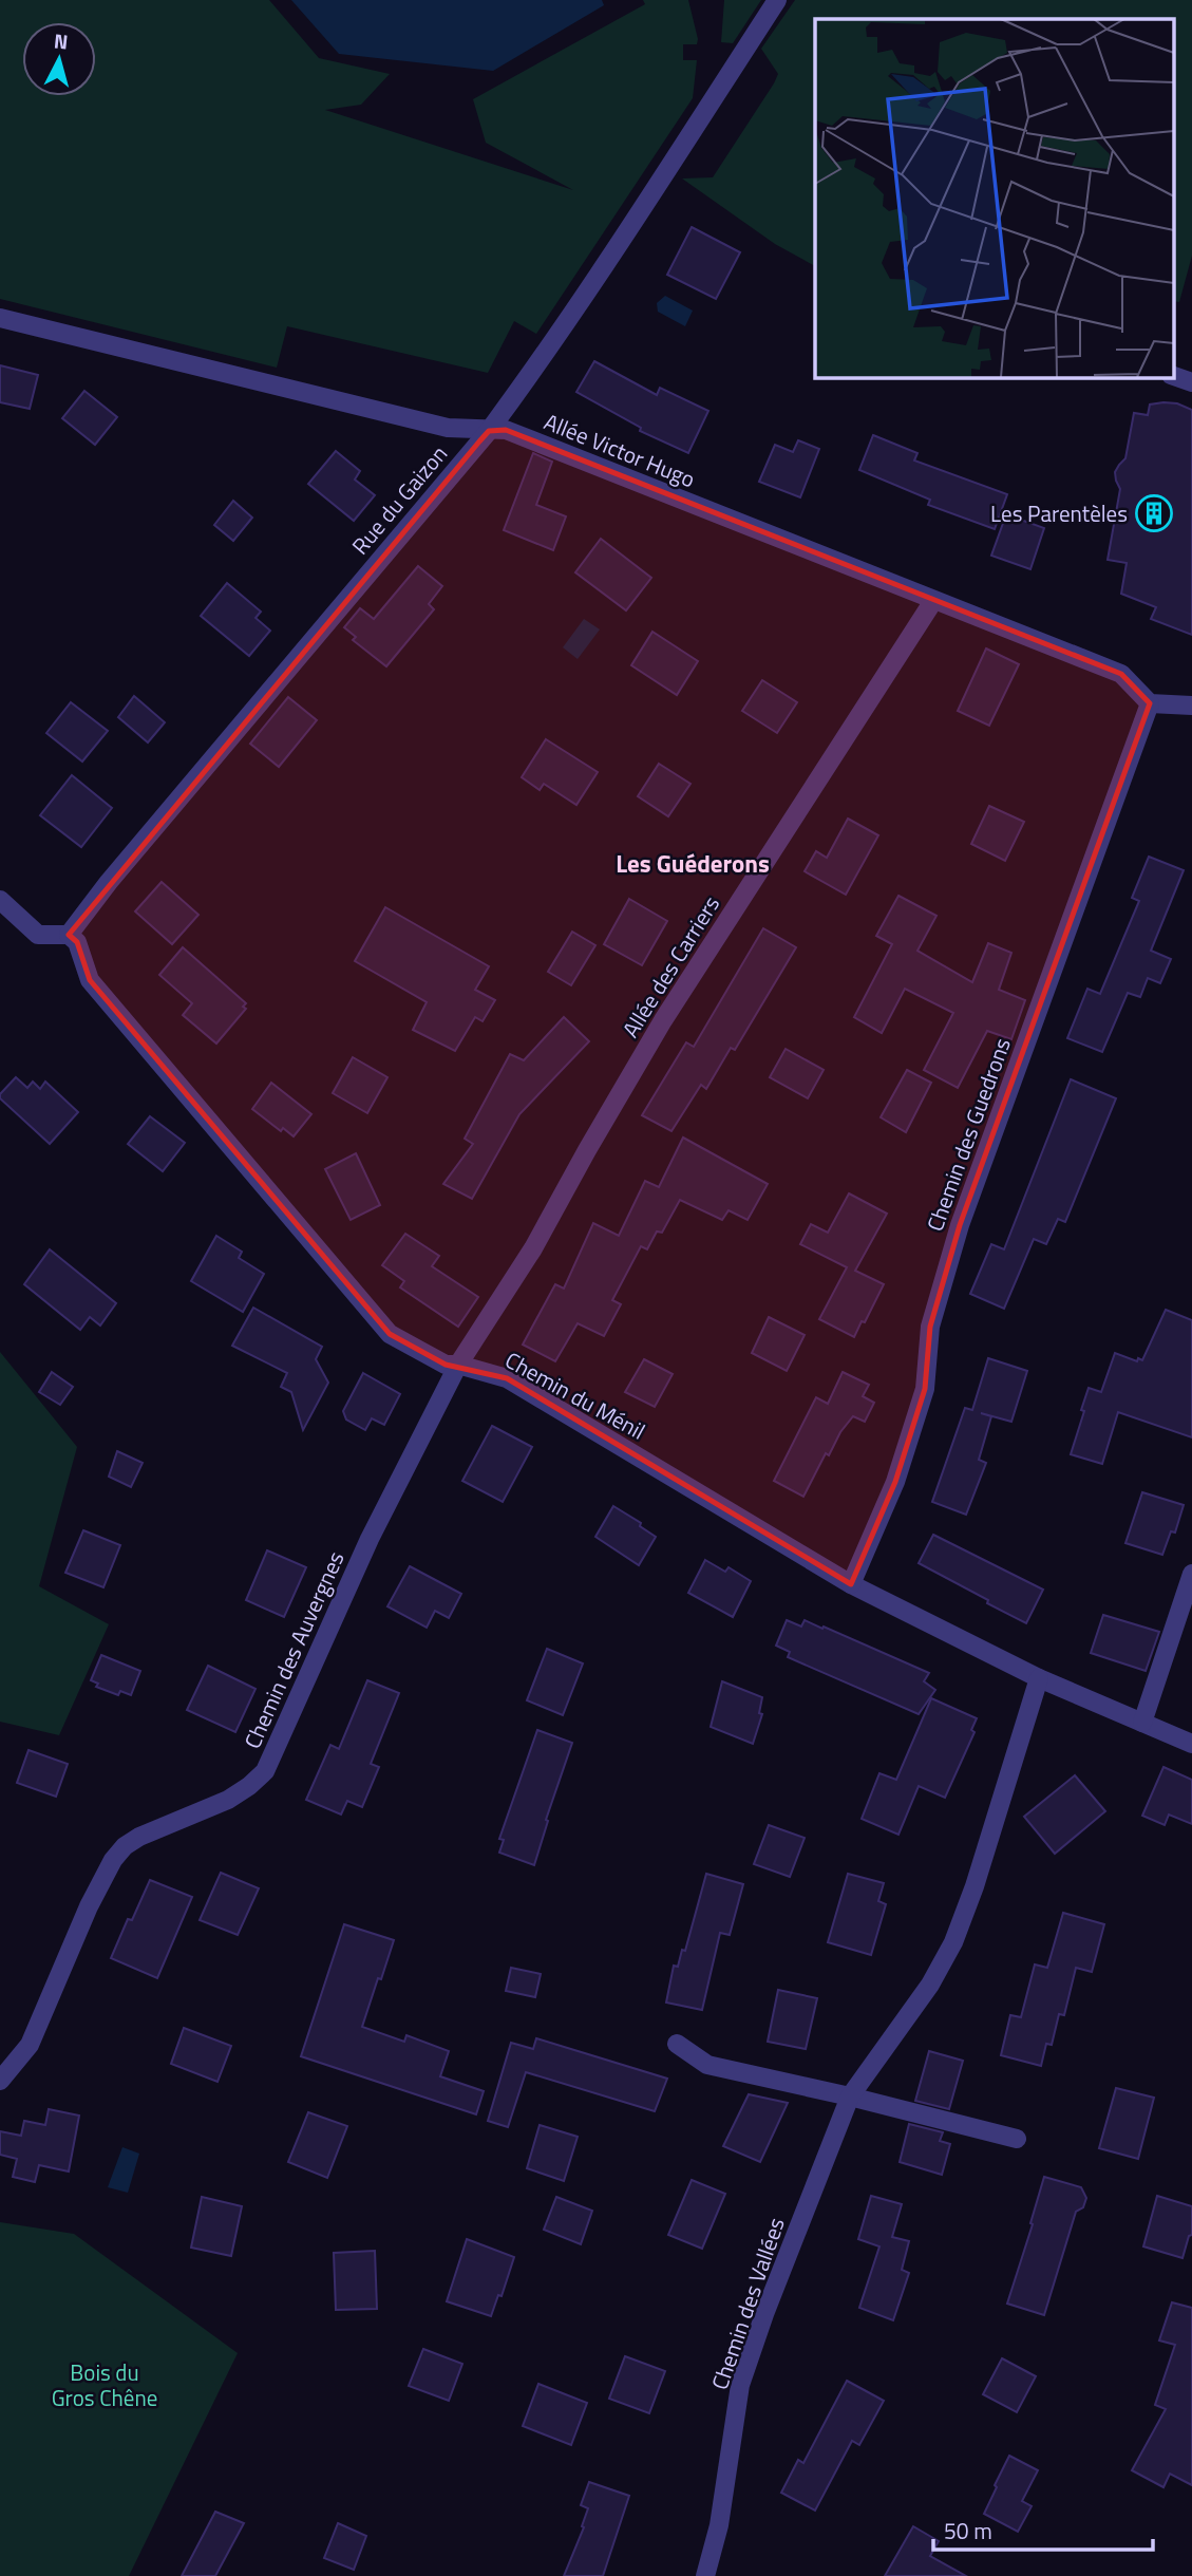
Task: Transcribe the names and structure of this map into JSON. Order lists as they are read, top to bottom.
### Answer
{
  "streets": {
    "street": [
      "Allée Victor Hugo",
      "Rue du Gaizon",
      "Allée des Carriers",
      "Chemin des Guedrons",
      "Chemin du Ménil",
      "Chemin des Auvergnes",
      "Chemin des Vallées"
    ]
  },
  "crossings": [
    ["Allée Victor Hugo", "Rue du Gaizon"],
    ["Allée Victor Hugo", "Allée des Carriers"],
    ["Allée Victor Hugo", "Chemin des Guedrons"],
    ["Rue du Gaizon", "Chemin du Ménil"],
    ["Allée des Carriers", "Chemin du Ménil"],
    ["Allée des Carriers", "Chemin des Auvergnes"],
    ["Chemin des Guedrons", "Chemin du Ménil"],
    ["Chemin du Ménil", "Chemin des Auvergnes"],
    ["Chemin du Ménil", "Chemin des Vallées"]
  ],
  "districts": ["Les Guéderons"],
  "parks": ["Bois du Gros Chêne"],
  "places": {
    "building": ["Les Parentèles"]
  },
  "scale_bar": "50 m",
  "north": "top"
}
